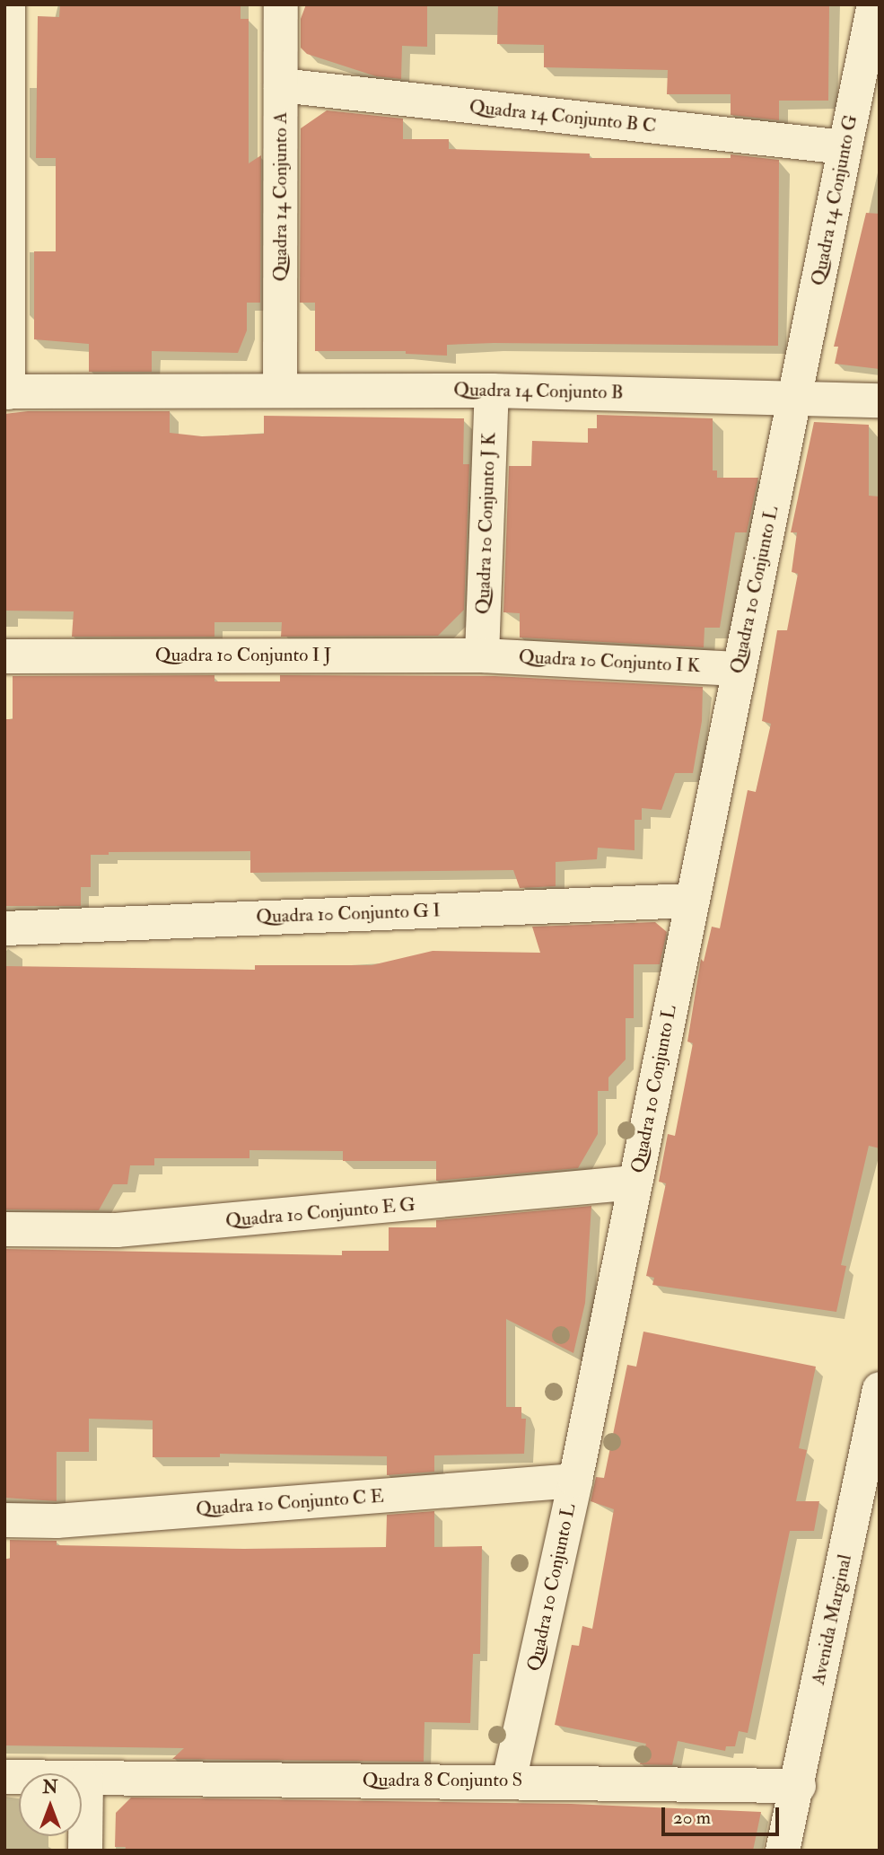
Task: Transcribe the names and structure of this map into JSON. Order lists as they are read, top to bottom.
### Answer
{
  "streets": {
    "street": [
      "Quadra 14 Conjunto B C",
      "Quadra 14 Conjunto A",
      "Quadra 14 Conjunto G",
      "Quadra 14 Conjunto B",
      "Quadra 10 Conjunto J K",
      "Quadra 10 Conjunto L",
      "Quadra 10 Conjunto I J",
      "Quadra 10 Conjunto I K",
      "Quadra 10 Conjunto G I",
      "Quadra 10 Conjunto E G",
      "Quadra 10 Conjunto C E",
      "Avenida Marginal",
      "Quadra 8 Conjunto S"
    ]
  },
  "crossings": [
    ["Quadra 14 Conjunto B C", "Quadra 14 Conjunto A"],
    ["Quadra 14 Conjunto B C", "Quadra 14 Conjunto G"],
    ["Quadra 14 Conjunto A", "Quadra 14 Conjunto B"],
    ["Quadra 14 Conjunto G", "Quadra 14 Conjunto B"],
    ["Quadra 14 Conjunto G", "Quadra 10 Conjunto L"],
    ["Quadra 14 Conjunto B", "Quadra 10 Conjunto J K"],
    ["Quadra 14 Conjunto B", "Quadra 10 Conjunto L"],
    ["Quadra 10 Conjunto J K", "Quadra 10 Conjunto I J"],
    ["Quadra 10 Conjunto J K", "Quadra 10 Conjunto I K"],
    ["Quadra 10 Conjunto L", "Quadra 10 Conjunto I K"],
    ["Quadra 10 Conjunto L", "Quadra 10 Conjunto G I"],
    ["Quadra 10 Conjunto L", "Quadra 10 Conjunto E G"],
    ["Quadra 10 Conjunto L", "Quadra 10 Conjunto C E"],
    ["Quadra 10 Conjunto L", "Quadra 8 Conjunto S"],
    ["Quadra 10 Conjunto I J", "Quadra 10 Conjunto I K"],
    ["Avenida Marginal", "Quadra 8 Conjunto S"]
  ],
  "scale_bar": "20 m",
  "north": "top"
}
